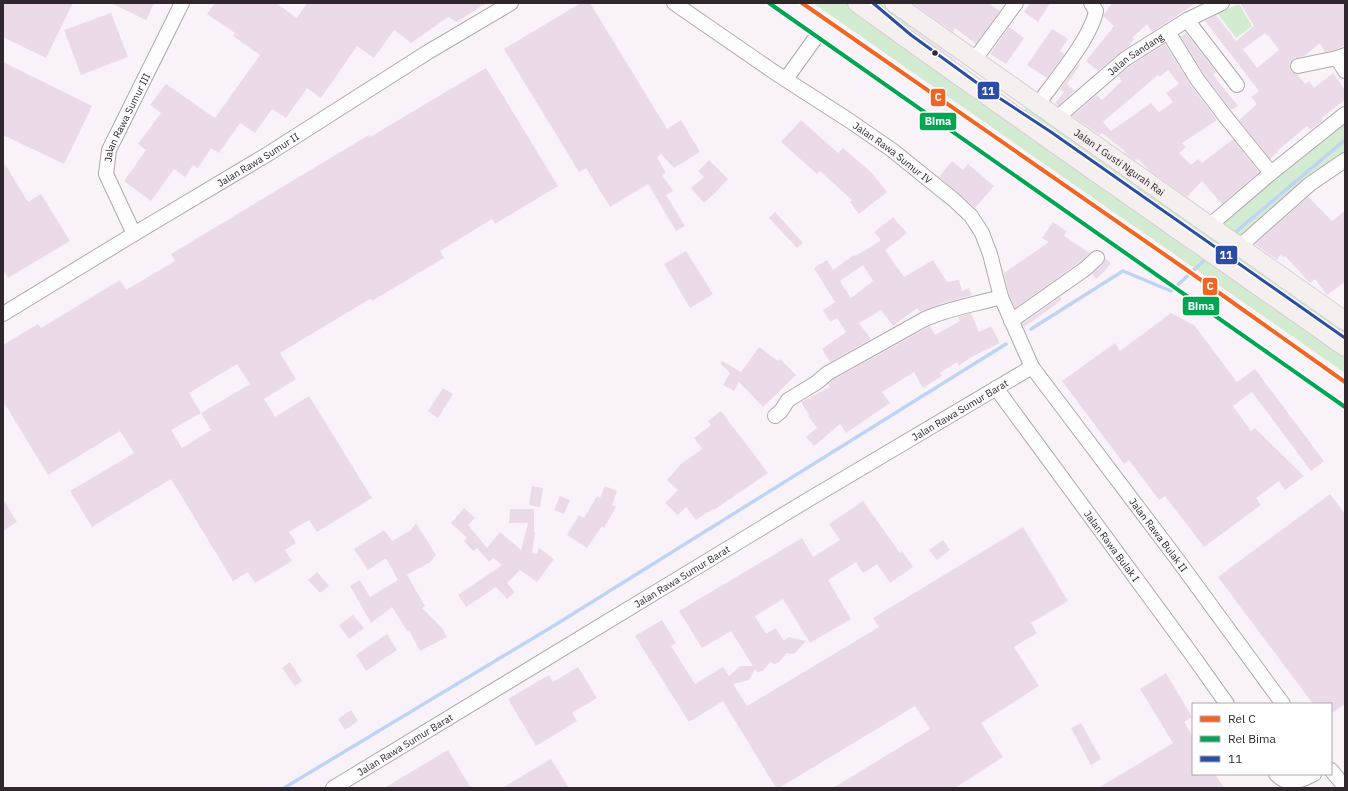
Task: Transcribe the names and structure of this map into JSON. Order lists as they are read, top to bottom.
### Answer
{
  "streets": {
    "main road": ["Jalan I Gusti Ngurah Rai"],
    "street": [
      "Jalan Sandang",
      "Jalan Rawa Sumur III",
      "Jalan Rawa Sumur IV",
      "Jalan Rawa Sumur II",
      "Jalan Rawa Sumur Barat",
      "Jalan Rawa Bulak II",
      "Jalan Rawa Bulak I"
    ]
  },
  "crossings": [
    ["Jalan Sandang", "Jalan I Gusti Ngurah Rai"],
    ["Jalan Rawa Sumur III", "Jalan Rawa Sumur II"],
    ["Jalan Rawa Sumur IV", "Jalan Rawa Sumur Barat"],
    ["Jalan Rawa Sumur IV", "Jalan Rawa Bulak II"],
    ["Jalan Rawa Sumur Barat", "Jalan Rawa Bulak II"],
    ["Jalan Rawa Sumur Barat", "Jalan Rawa Bulak I"]
  ],
  "lines": ["rail line C", "rail line Bima", "transit line 11"],
  "legend": ["Rel C", "Rel Bima", "11"]
}
